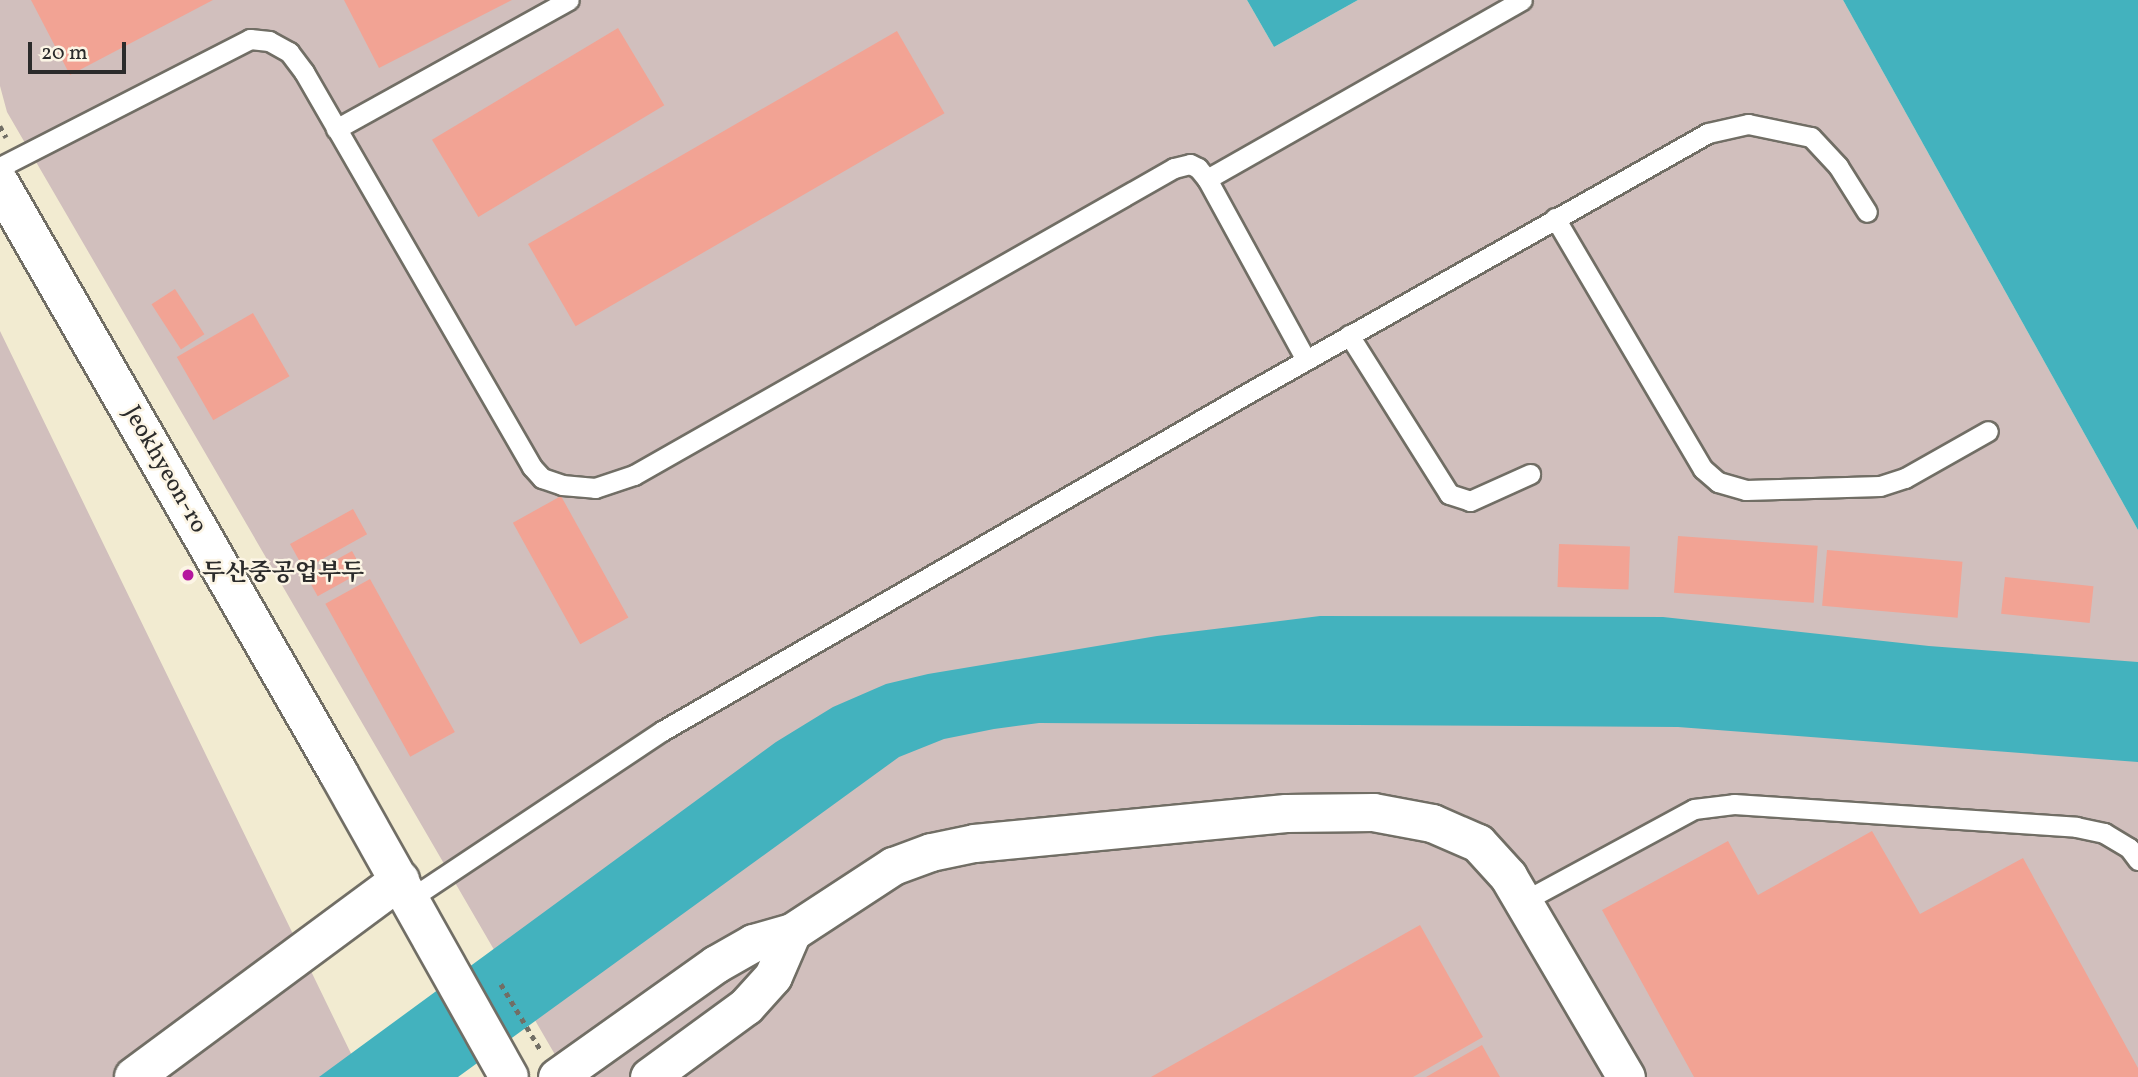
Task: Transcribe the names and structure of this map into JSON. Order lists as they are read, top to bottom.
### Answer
{
  "streets": {
    "main road": ["Jeokhyeon-ro"]
  },
  "places": ["두산중공업부두"],
  "scale_bar": "20 m"
}
